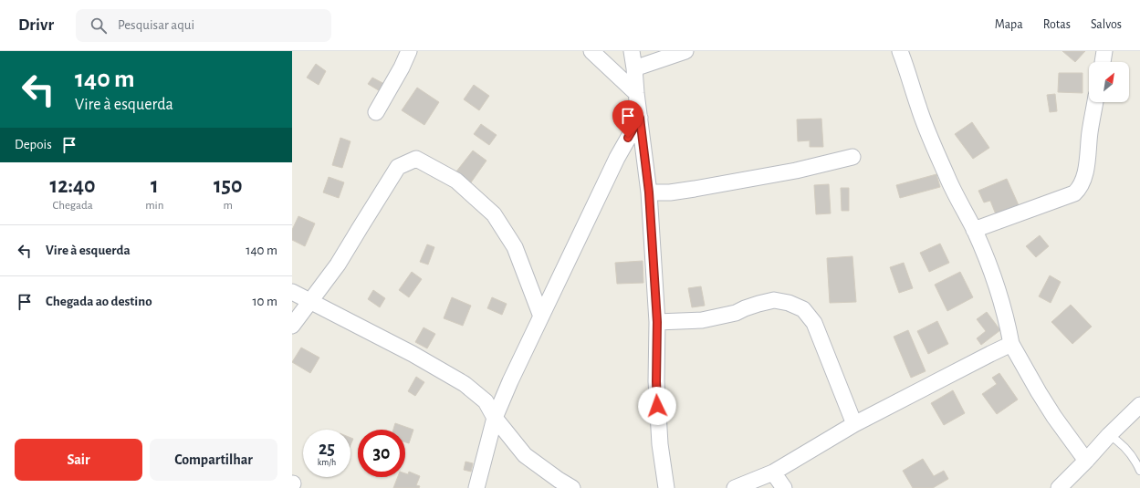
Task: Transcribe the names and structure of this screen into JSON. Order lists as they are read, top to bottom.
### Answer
{
  "north": "top right",
  "page": {
    "header": "Drivr",
    "search": "Pesquisar aqui",
    "nav": ["Mapa", "Rotas", "Salvos"],
    "turn": ["140 m", "Vire à esquerda"],
    "then": "Depois",
    "eta": [
      "12:40",
      "Chegada",
      "1",
      "min",
      "150",
      "m"
    ],
    "list": [
      {
        "name": "Vire à esquerda",
        "value": "140 m"
      },
      {
        "name": "Chegada ao destino",
        "value": "10 m"
      }
    ],
    "speed": "25 km/h",
    "limit": "30",
    "buttons": ["Sair", "Compartilhar"]
  }
}
